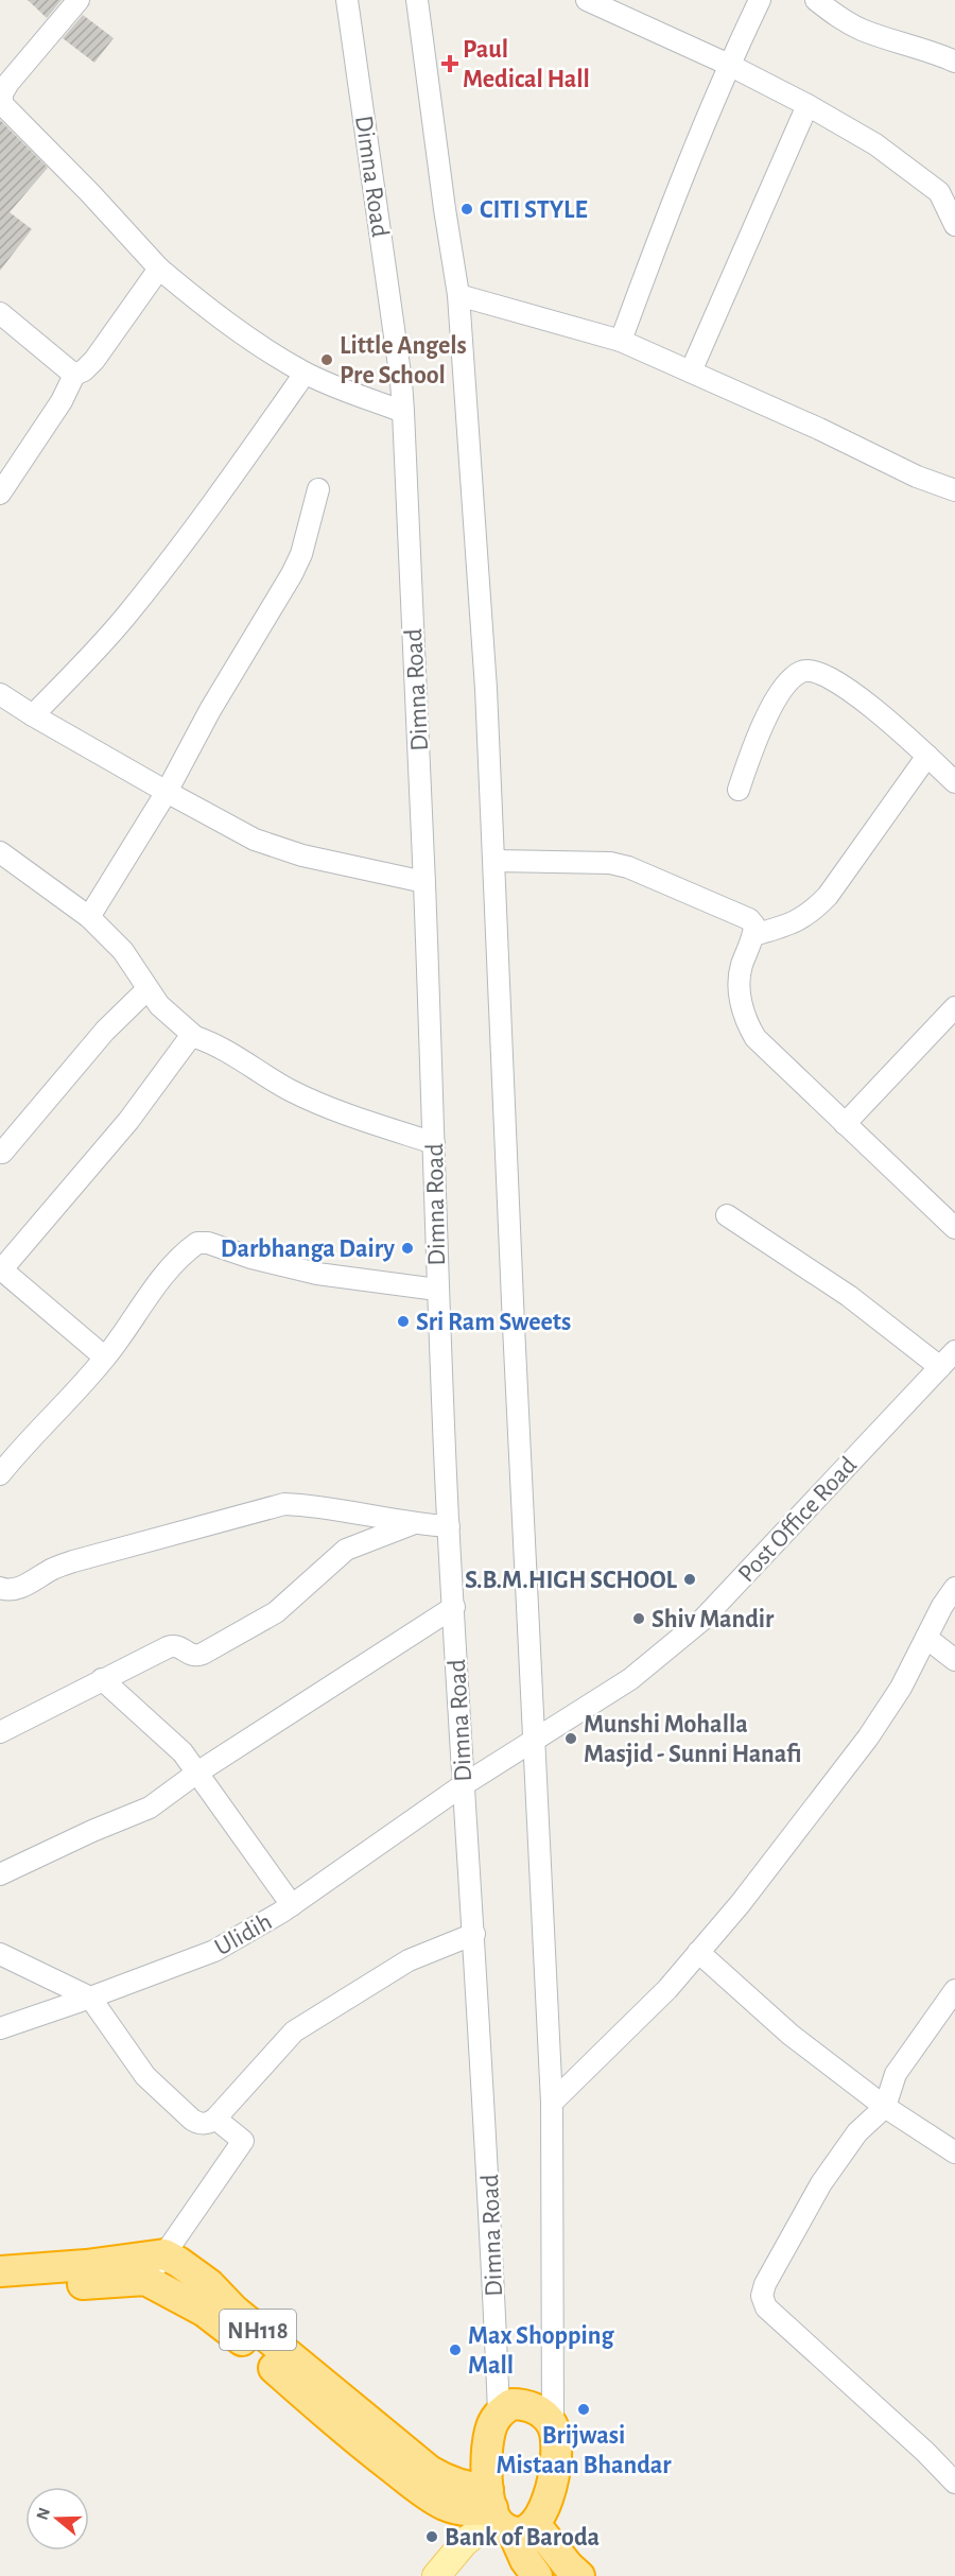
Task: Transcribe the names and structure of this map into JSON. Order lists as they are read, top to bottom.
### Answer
{
  "streets": {
    "highway": ["NH118"],
    "street": ["Dimna Road", "Post Office Road", "Ulidih"]
  },
  "crossings": [
    ["Dimna Road", "Post Office Road"],
    ["Dimna Road", "Ulidih"],
    ["Dimna Road", "NH118"],
    ["Post Office Road", "Ulidih"]
  ],
  "places": {
    "health": ["Paul Medical Hall"],
    "other": [
      "CITI STYLE",
      "Little Angels Pre School",
      "Darbhanga Dairy",
      "Sri Ram Sweets",
      "S.B.M.HIGH SCHOOL",
      "Shiv Mandir",
      "Munshi Mohalla Masjid - Sunni Hanafi",
      "Max Shopping Mall",
      "Brijwasi Mistaan Bhandar",
      "Bank of Baroda"
    ]
  },
  "north": "left"
}
